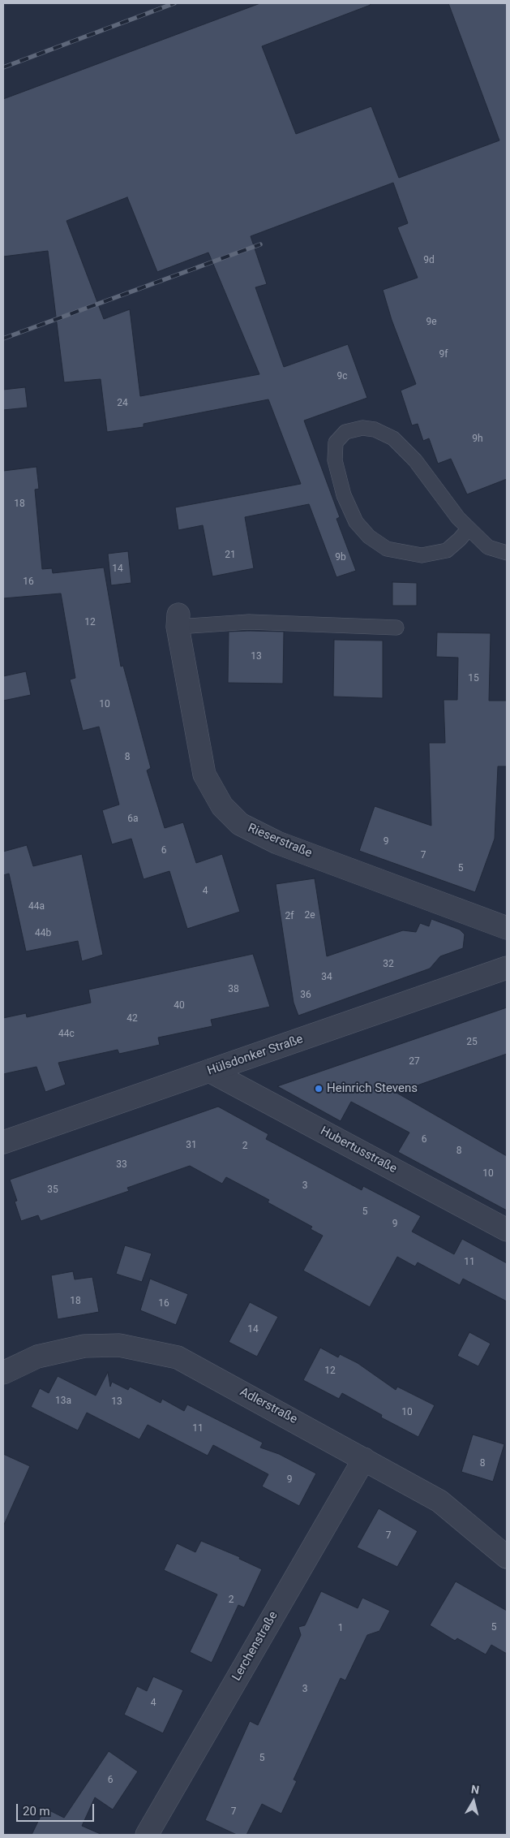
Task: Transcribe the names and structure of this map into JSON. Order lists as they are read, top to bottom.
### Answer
{
  "streets": {
    "street": [
      "Rieserstraße",
      "Hülsdonker Straße",
      "Hubertusstraße",
      "Adlerstraße",
      "Lerchenstraße"
    ]
  },
  "crossings": [
    ["Hülsdonker Straße", "Hubertusstraße"],
    ["Adlerstraße", "Lerchenstraße"]
  ],
  "places": ["Heinrich Stevens"],
  "house_numbers": [
    "9d",
    "9e",
    "9f",
    "9c",
    "24",
    "9h",
    "18",
    "21",
    "9b",
    "14",
    "16",
    "12",
    "13",
    "15",
    "10",
    "8",
    "6a",
    "9",
    "6",
    "7",
    "5",
    "4",
    "44a",
    "2e",
    "2f",
    "44b",
    "32",
    "34",
    "38",
    "36",
    "40",
    "42",
    "44c",
    "25",
    "27",
    "6",
    "31",
    "2",
    "8",
    "33",
    "10",
    "3",
    "35",
    "5",
    "9",
    "11",
    "18",
    "16",
    "14",
    "12",
    "13a",
    "13",
    "10",
    "11",
    "8",
    "9",
    "7",
    "2",
    "5",
    "1",
    "3",
    "4",
    "5",
    "6",
    "7"
  ],
  "scale_bar": "20 m",
  "north": "top"
}
